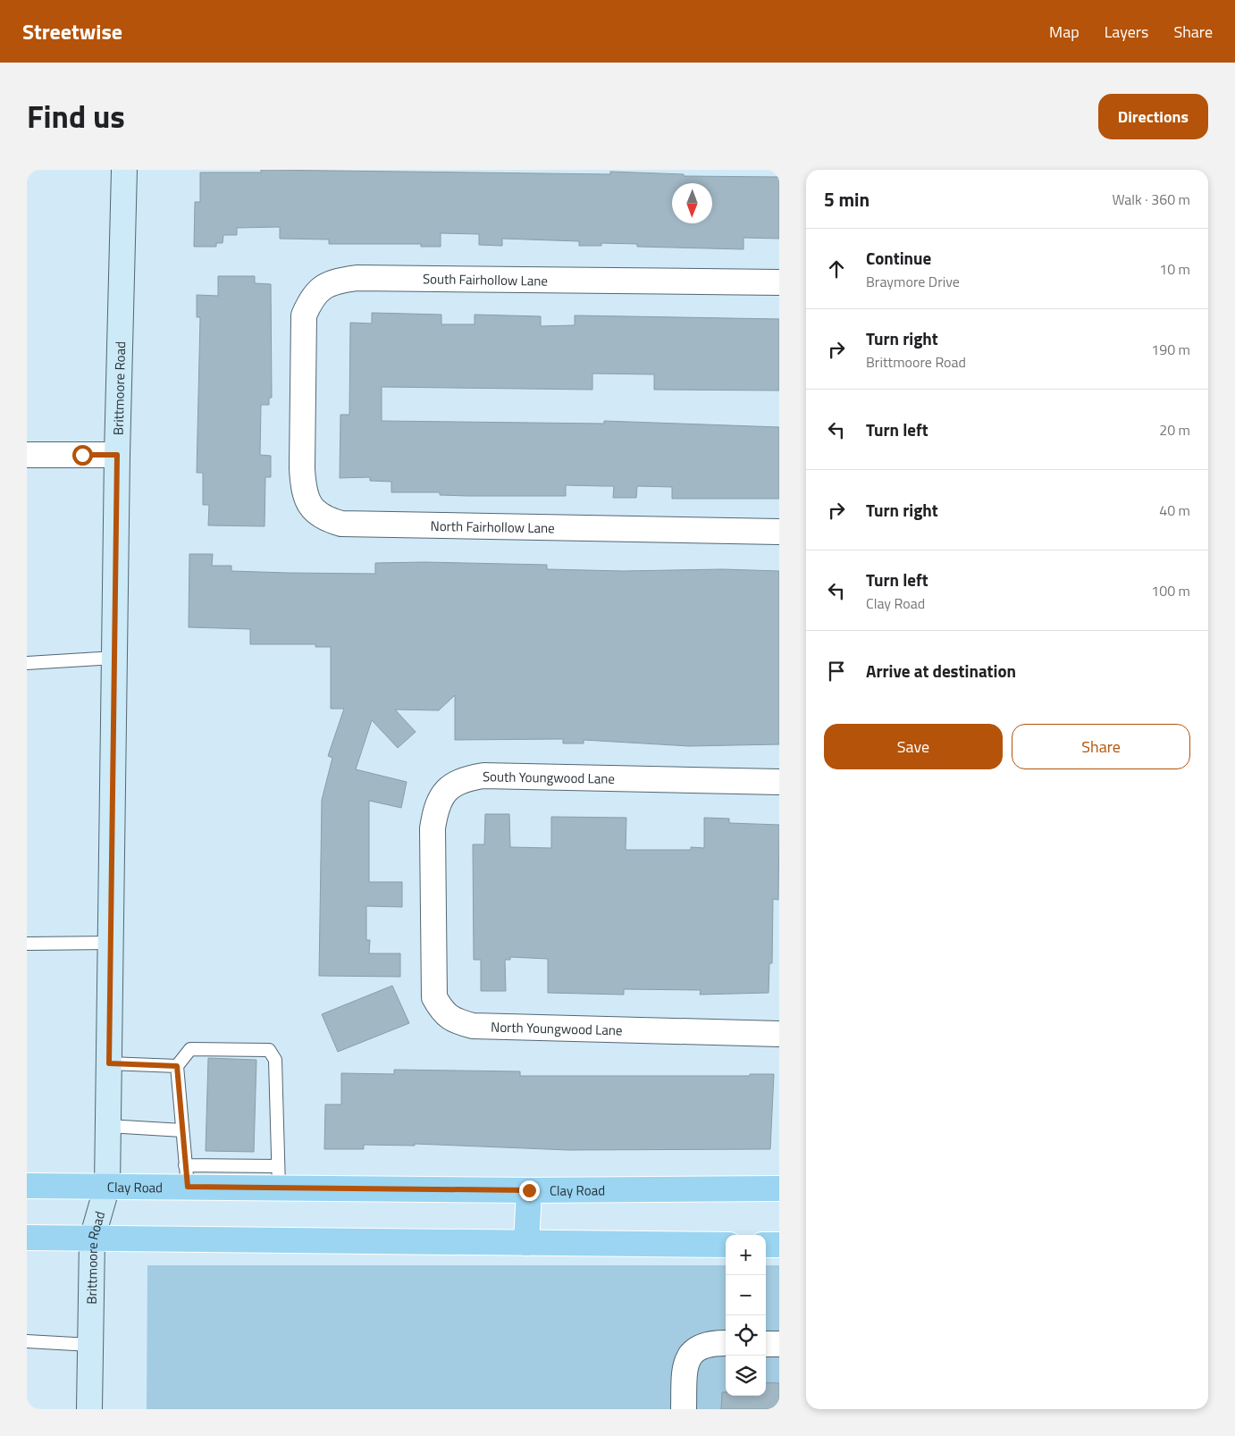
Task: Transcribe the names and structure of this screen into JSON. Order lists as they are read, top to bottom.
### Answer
{
  "streets": {
    "main road": ["Brittmoore Road", "Clay Road"],
    "street": [
      "South Fairhollow Lane",
      "North Fairhollow Lane",
      "South Youngwood Lane",
      "North Youngwood Lane"
    ]
  },
  "crossings": [
    ["South Fairhollow Lane", "North Fairhollow Lane"],
    ["Brittmoore Road", "Clay Road"],
    ["South Youngwood Lane", "North Youngwood Lane"]
  ],
  "north": "bottom",
  "page": {
    "header": "Streetwise",
    "nav": ["Map", "Layers", "Share"],
    "title": "Find us",
    "buttons": [
      "Directions",
      ["Save", "Share"]
    ],
    "heading": ["5 min", "Walk · 360 m"],
    "list": [
      ["Continue", "Braymore Drive", "10 m"],
      ["Turn right", "Brittmoore Road", "190 m"],
      ["Turn left", "20 m"],
      ["Turn right", "40 m"],
      ["Turn left", "Clay Road", "100 m"],
      "Arrive at destination"
    ],
    "map_buttons": ["+", "−"]
  }
}
